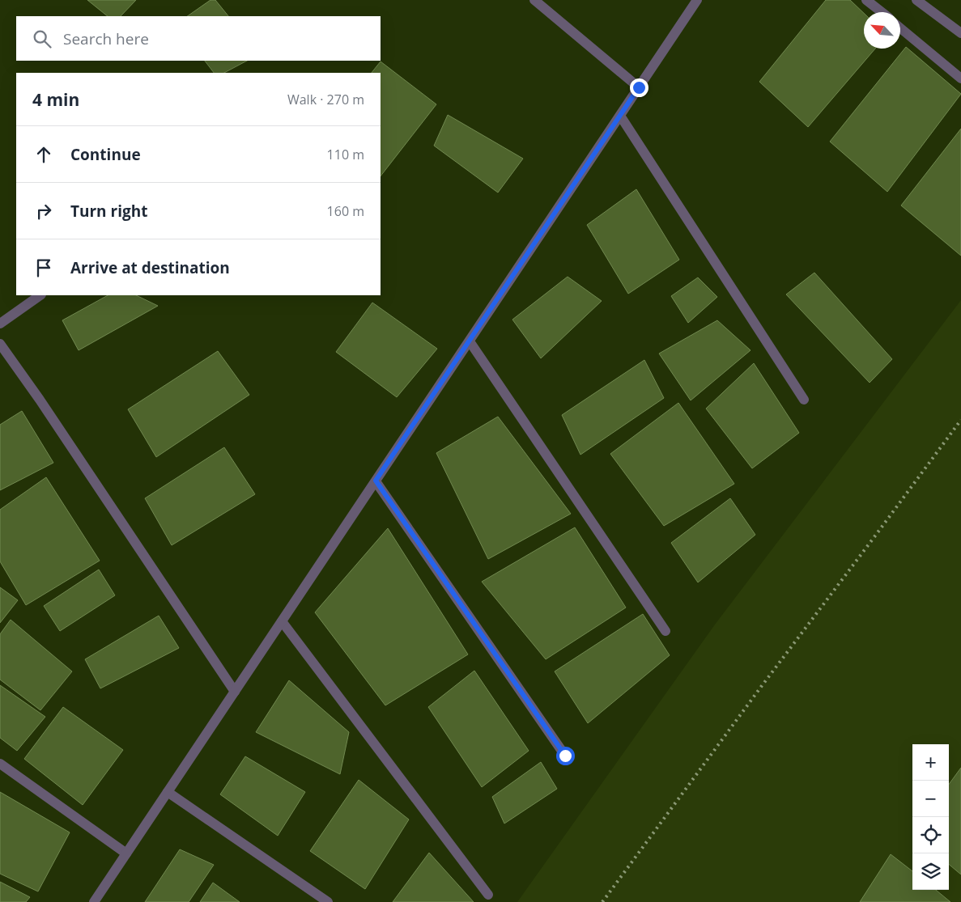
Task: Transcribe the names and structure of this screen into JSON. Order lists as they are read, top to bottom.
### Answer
{
  "north": "top left",
  "page": {
    "search": "Search here",
    "heading": ["4 min", "Walk · 270 m"],
    "list": [
      ["Continue", "110 m"],
      ["Turn right", "160 m"],
      "Arrive at destination"
    ],
    "map_buttons": ["+", "−"]
  }
}
